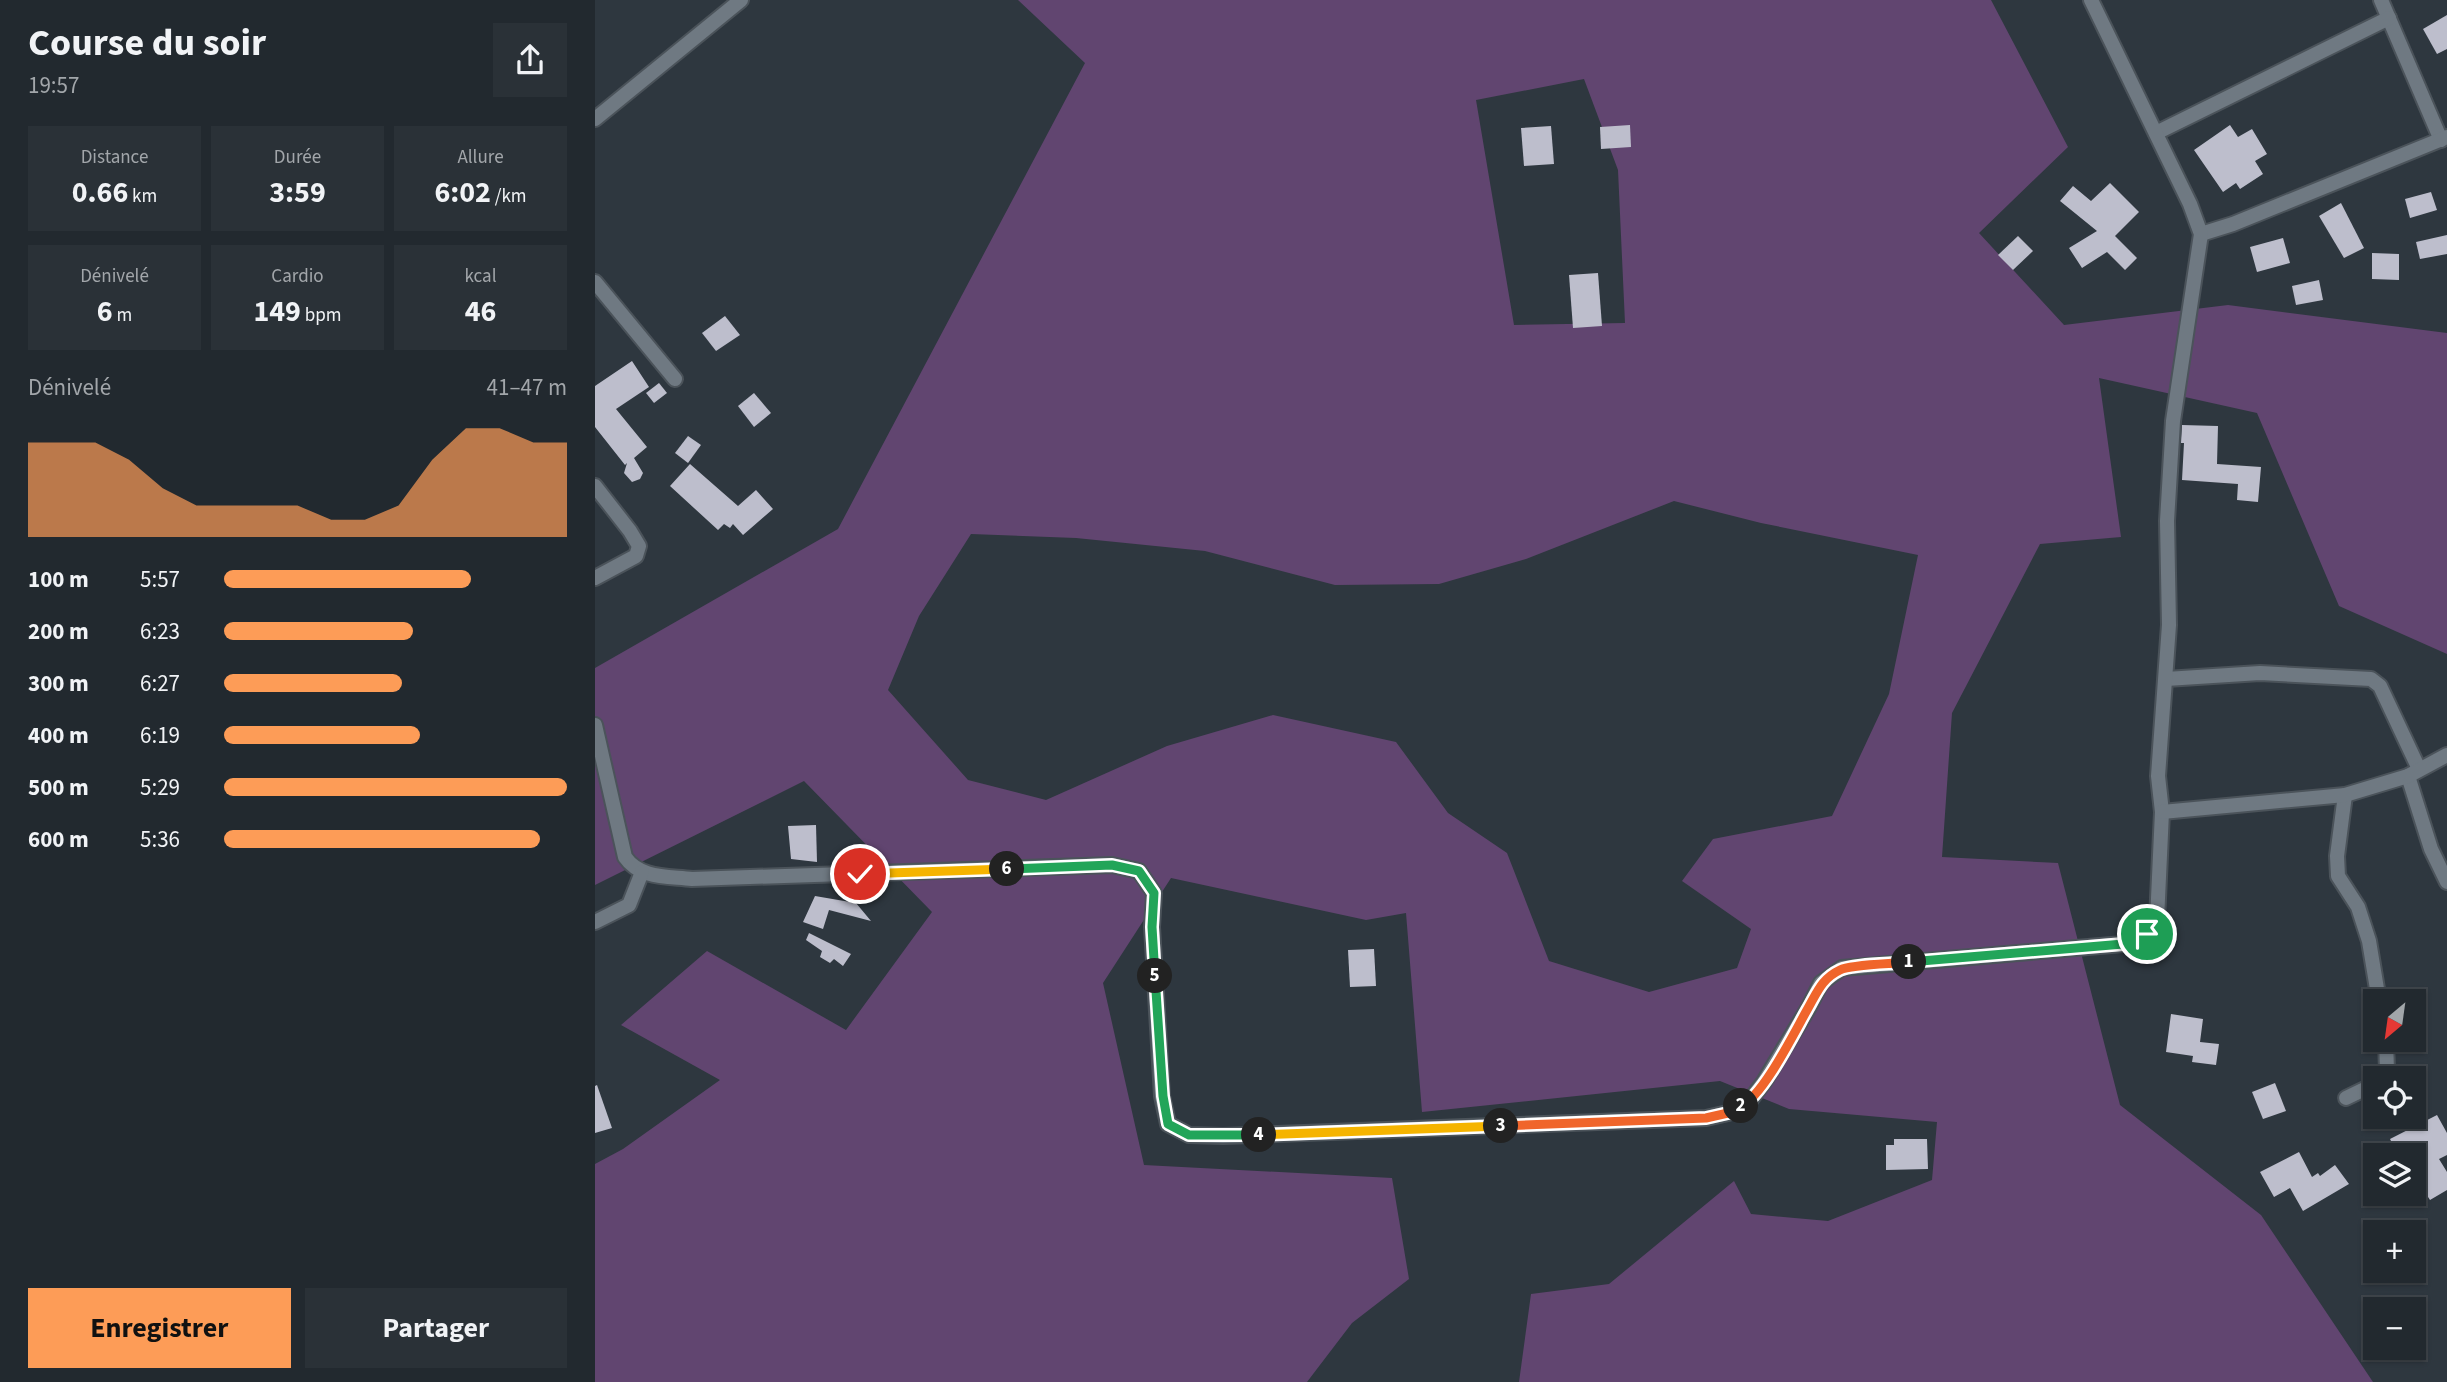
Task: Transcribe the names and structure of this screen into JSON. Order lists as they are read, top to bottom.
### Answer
{
  "north": "bottom left",
  "page": {
    "heading": ["Course du soir", "19:57"],
    "stats": [
      ["Distance", "0.66 km"],
      ["Durée", "3:59"],
      ["Allure", "6:02 /km"],
      ["Dénivelé", "6 m"],
      ["Cardio", "149 bpm"],
      ["kcal", "46"]
    ],
    "chart": ["Dénivelé", "41–47 m"],
    "list": [
      {
        "name": "100 m",
        "note": "5:57"
      },
      {
        "name": "200 m",
        "note": "6:23"
      },
      {
        "name": "300 m",
        "note": "6:27"
      },
      {
        "name": "400 m",
        "note": "6:19"
      },
      {
        "name": "500 m",
        "note": "5:29"
      },
      {
        "name": "600 m",
        "note": "5:36"
      }
    ],
    "pins": [
      "6",
      "1",
      "5",
      "2",
      "3",
      "4"
    ],
    "map_buttons": ["+", "−"],
    "buttons": ["Enregistrer", "Partager"]
  }
}
